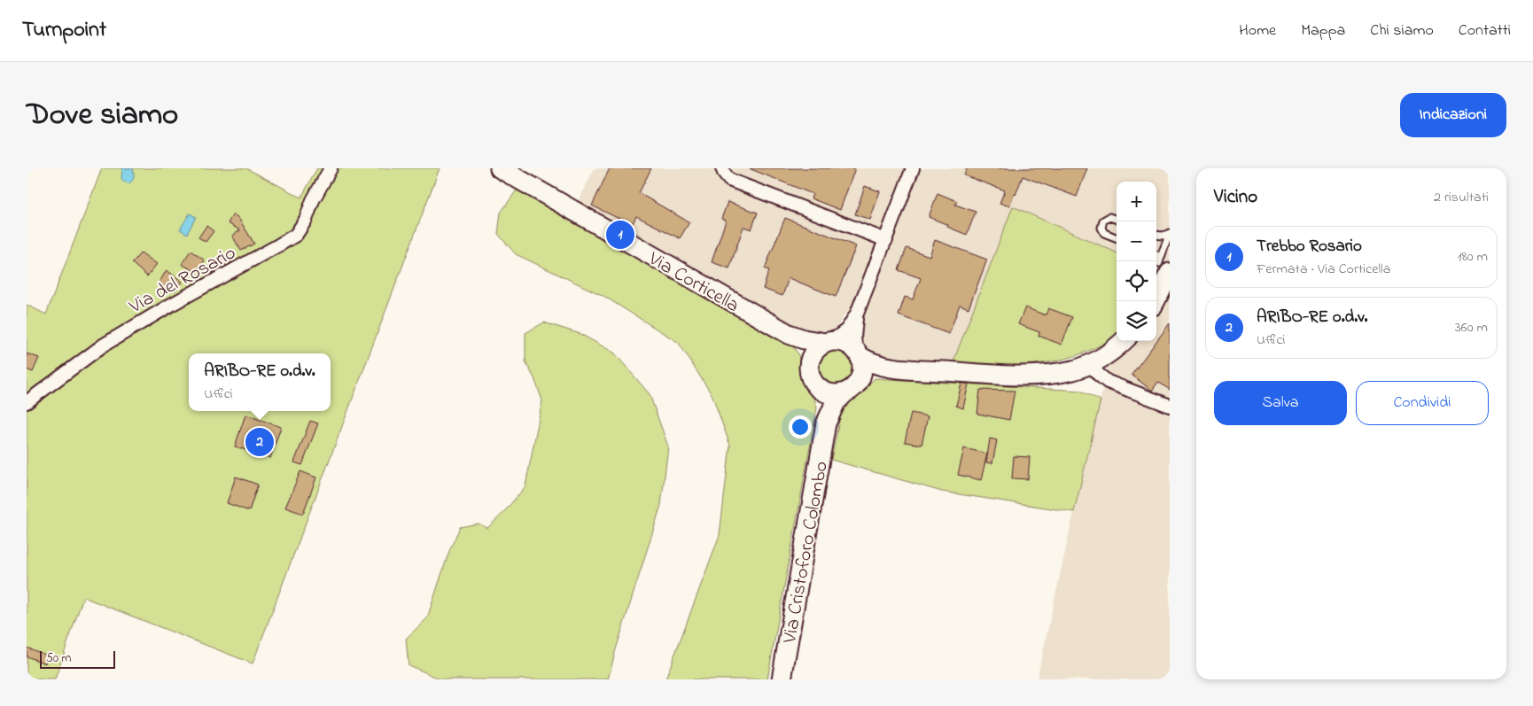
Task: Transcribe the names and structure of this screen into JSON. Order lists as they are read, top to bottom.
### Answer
{
  "streets": {
    "main road": ["Via Corticella", "Via Cristoforo Colombo"],
    "street": ["Via del Rosario"]
  },
  "crossings": [
    ["Via Corticella", "Via Cristoforo Colombo"]
  ],
  "scale_bar": "50 m",
  "page": {
    "header": "Turnpoint",
    "nav": [
      "Home",
      "Mappa",
      "Chi siamo",
      "Contatti"
    ],
    "title": "Dove siamo",
    "buttons": [
      "Indicazioni",
      ["Salva", "Condividi"]
    ],
    "heading": ["Vicino", "2 risultati"],
    "map_buttons": ["+", "−"],
    "pins": ["1", "2"],
    "list": [
      {
        "mark": "1",
        "name": "Trebbo Rosario",
        "note": "Fermata · Via Corticella",
        "value": "180 m"
      },
      {
        "mark": "2",
        "name": "ARIBO-RE o.d.v.",
        "note": "Uffici",
        "value": "360 m"
      }
    ],
    "popup": ["ARIBO-RE o.d.v.", "Uffici"],
    "scale": "50 m"
  }
}
